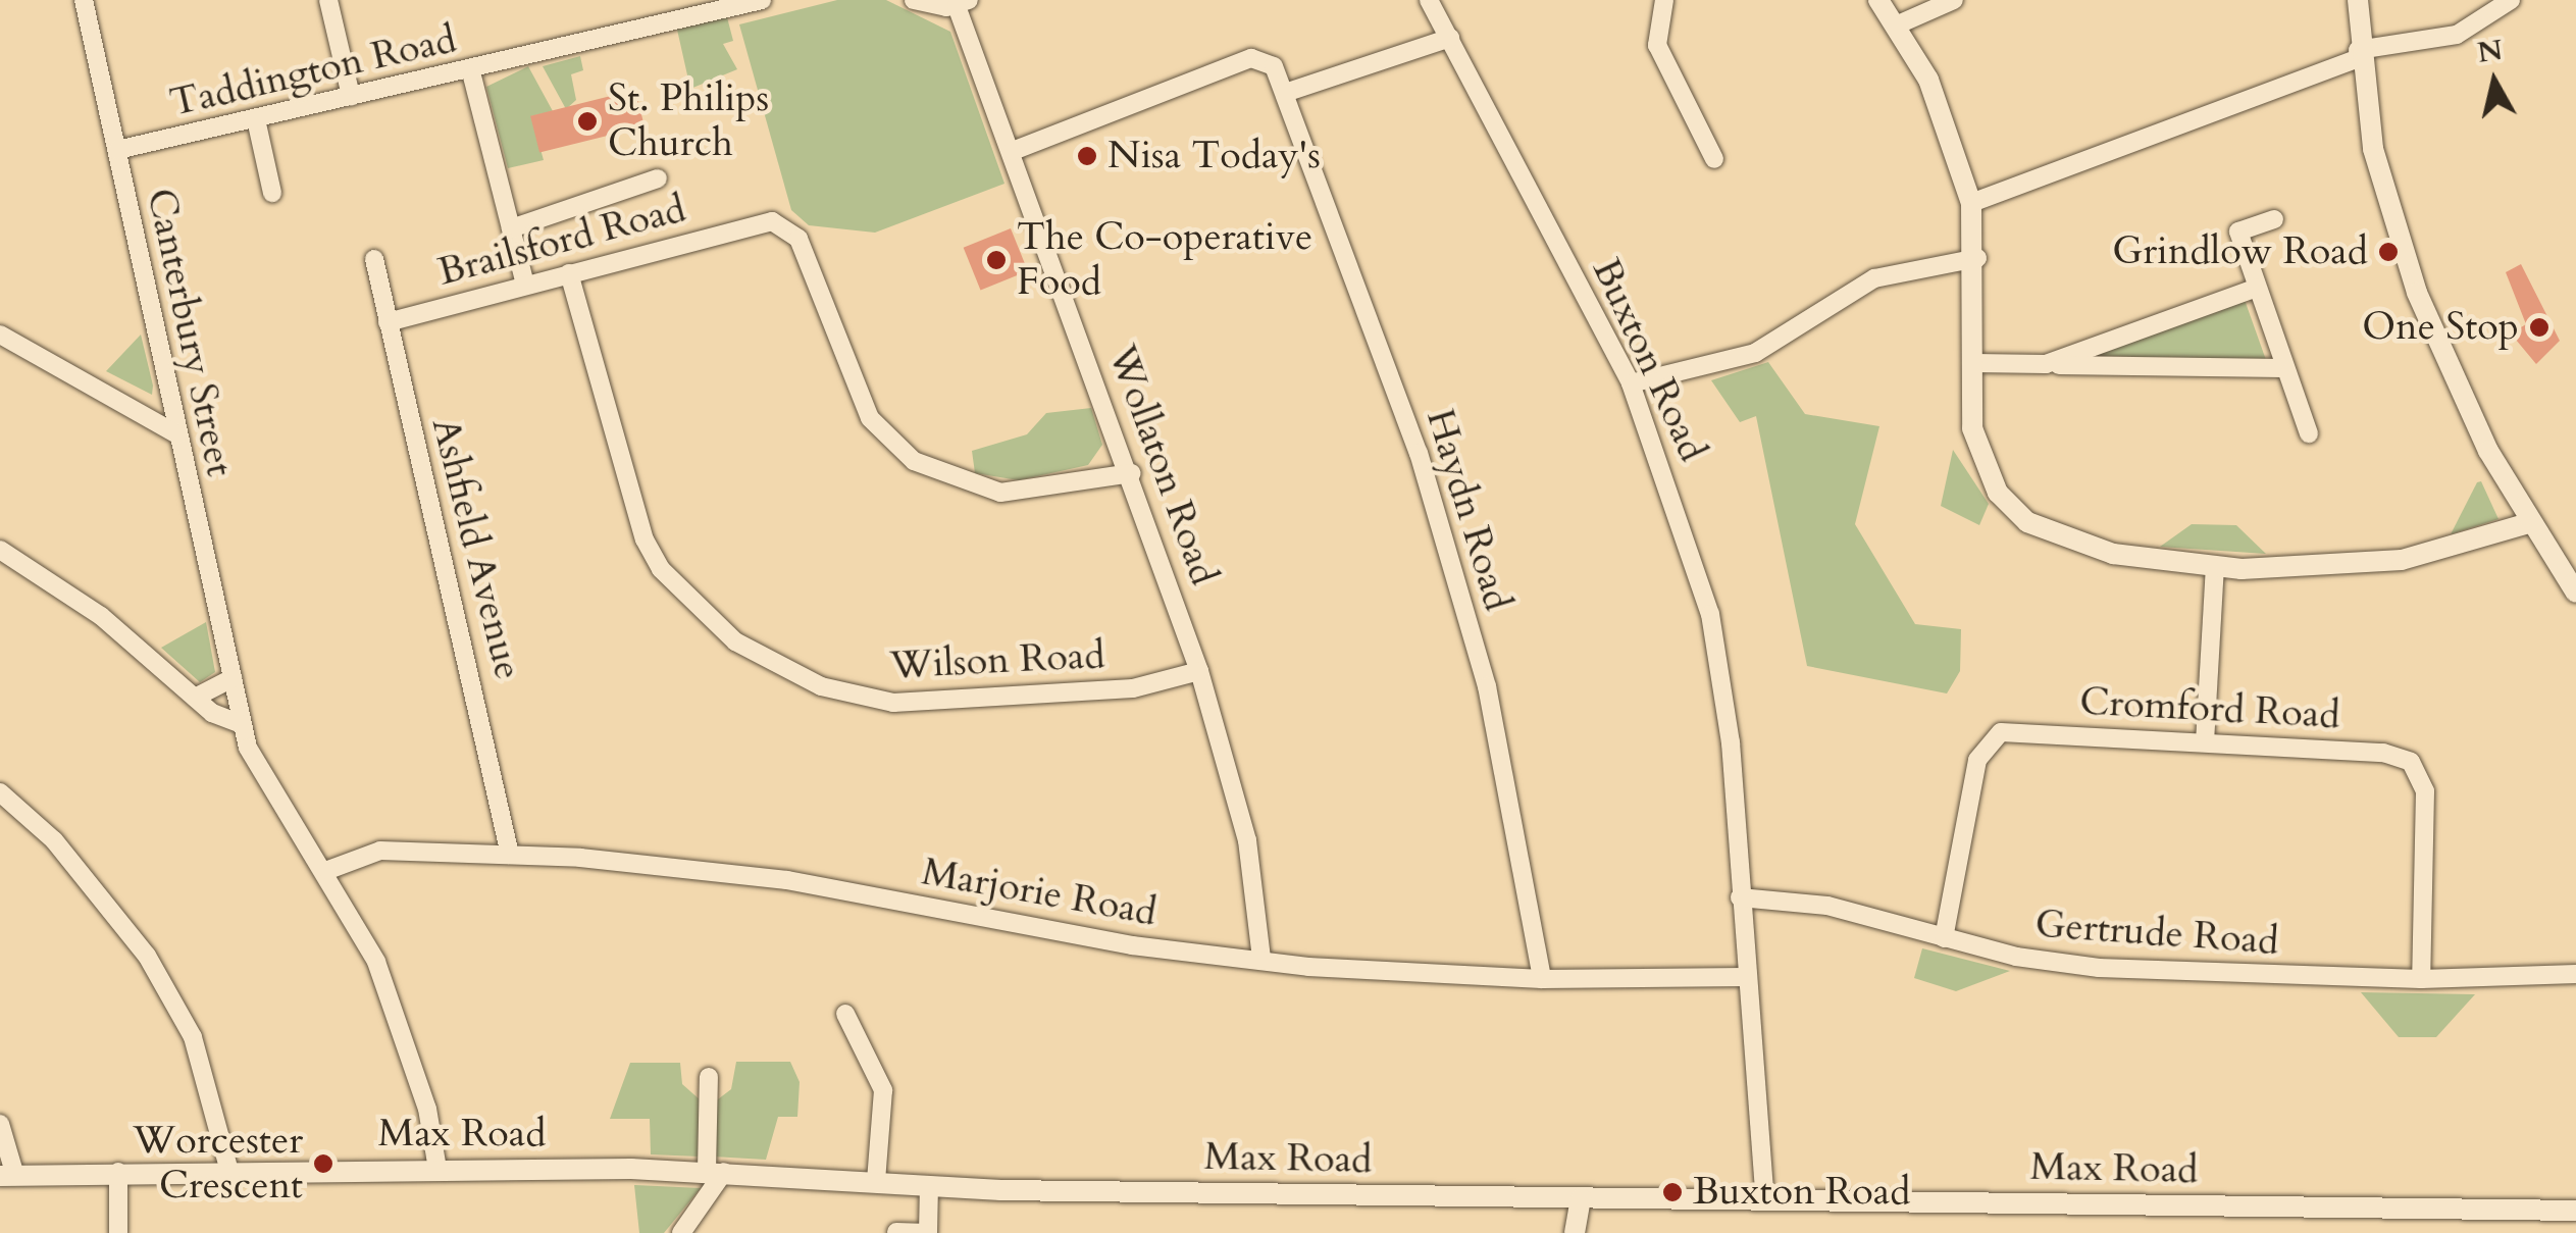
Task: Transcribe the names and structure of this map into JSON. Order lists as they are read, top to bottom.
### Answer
{
  "streets": {
    "street": [
      "Taddington Road",
      "Brailsford Road",
      "Canterbury Street",
      "Buxton Road",
      "Wollaton Road",
      "Haydn Road",
      "Ashfield Avenue",
      "Wilson Road",
      "Cromford Road",
      "Marjorie Road",
      "Gertrude Road",
      "Max Road"
    ]
  },
  "crossings": [
    ["Taddington Road", "Canterbury Street"],
    ["Brailsford Road", "Wollaton Road"],
    ["Brailsford Road", "Ashfield Avenue"],
    ["Brailsford Road", "Wilson Road"],
    ["Buxton Road", "Marjorie Road"],
    ["Buxton Road", "Gertrude Road"],
    ["Buxton Road", "Max Road"],
    ["Wollaton Road", "Wilson Road"],
    ["Wollaton Road", "Marjorie Road"],
    ["Haydn Road", "Marjorie Road"],
    ["Ashfield Avenue", "Marjorie Road"],
    ["Cromford Road", "Gertrude Road"]
  ],
  "places": [
    "St. Philips Church",
    "Nisa Today's",
    "Grindlow Road",
    "The Co-operative Food",
    "One Stop",
    "Worcester Crescent",
    "Buxton Road"
  ],
  "north": "top"
}
